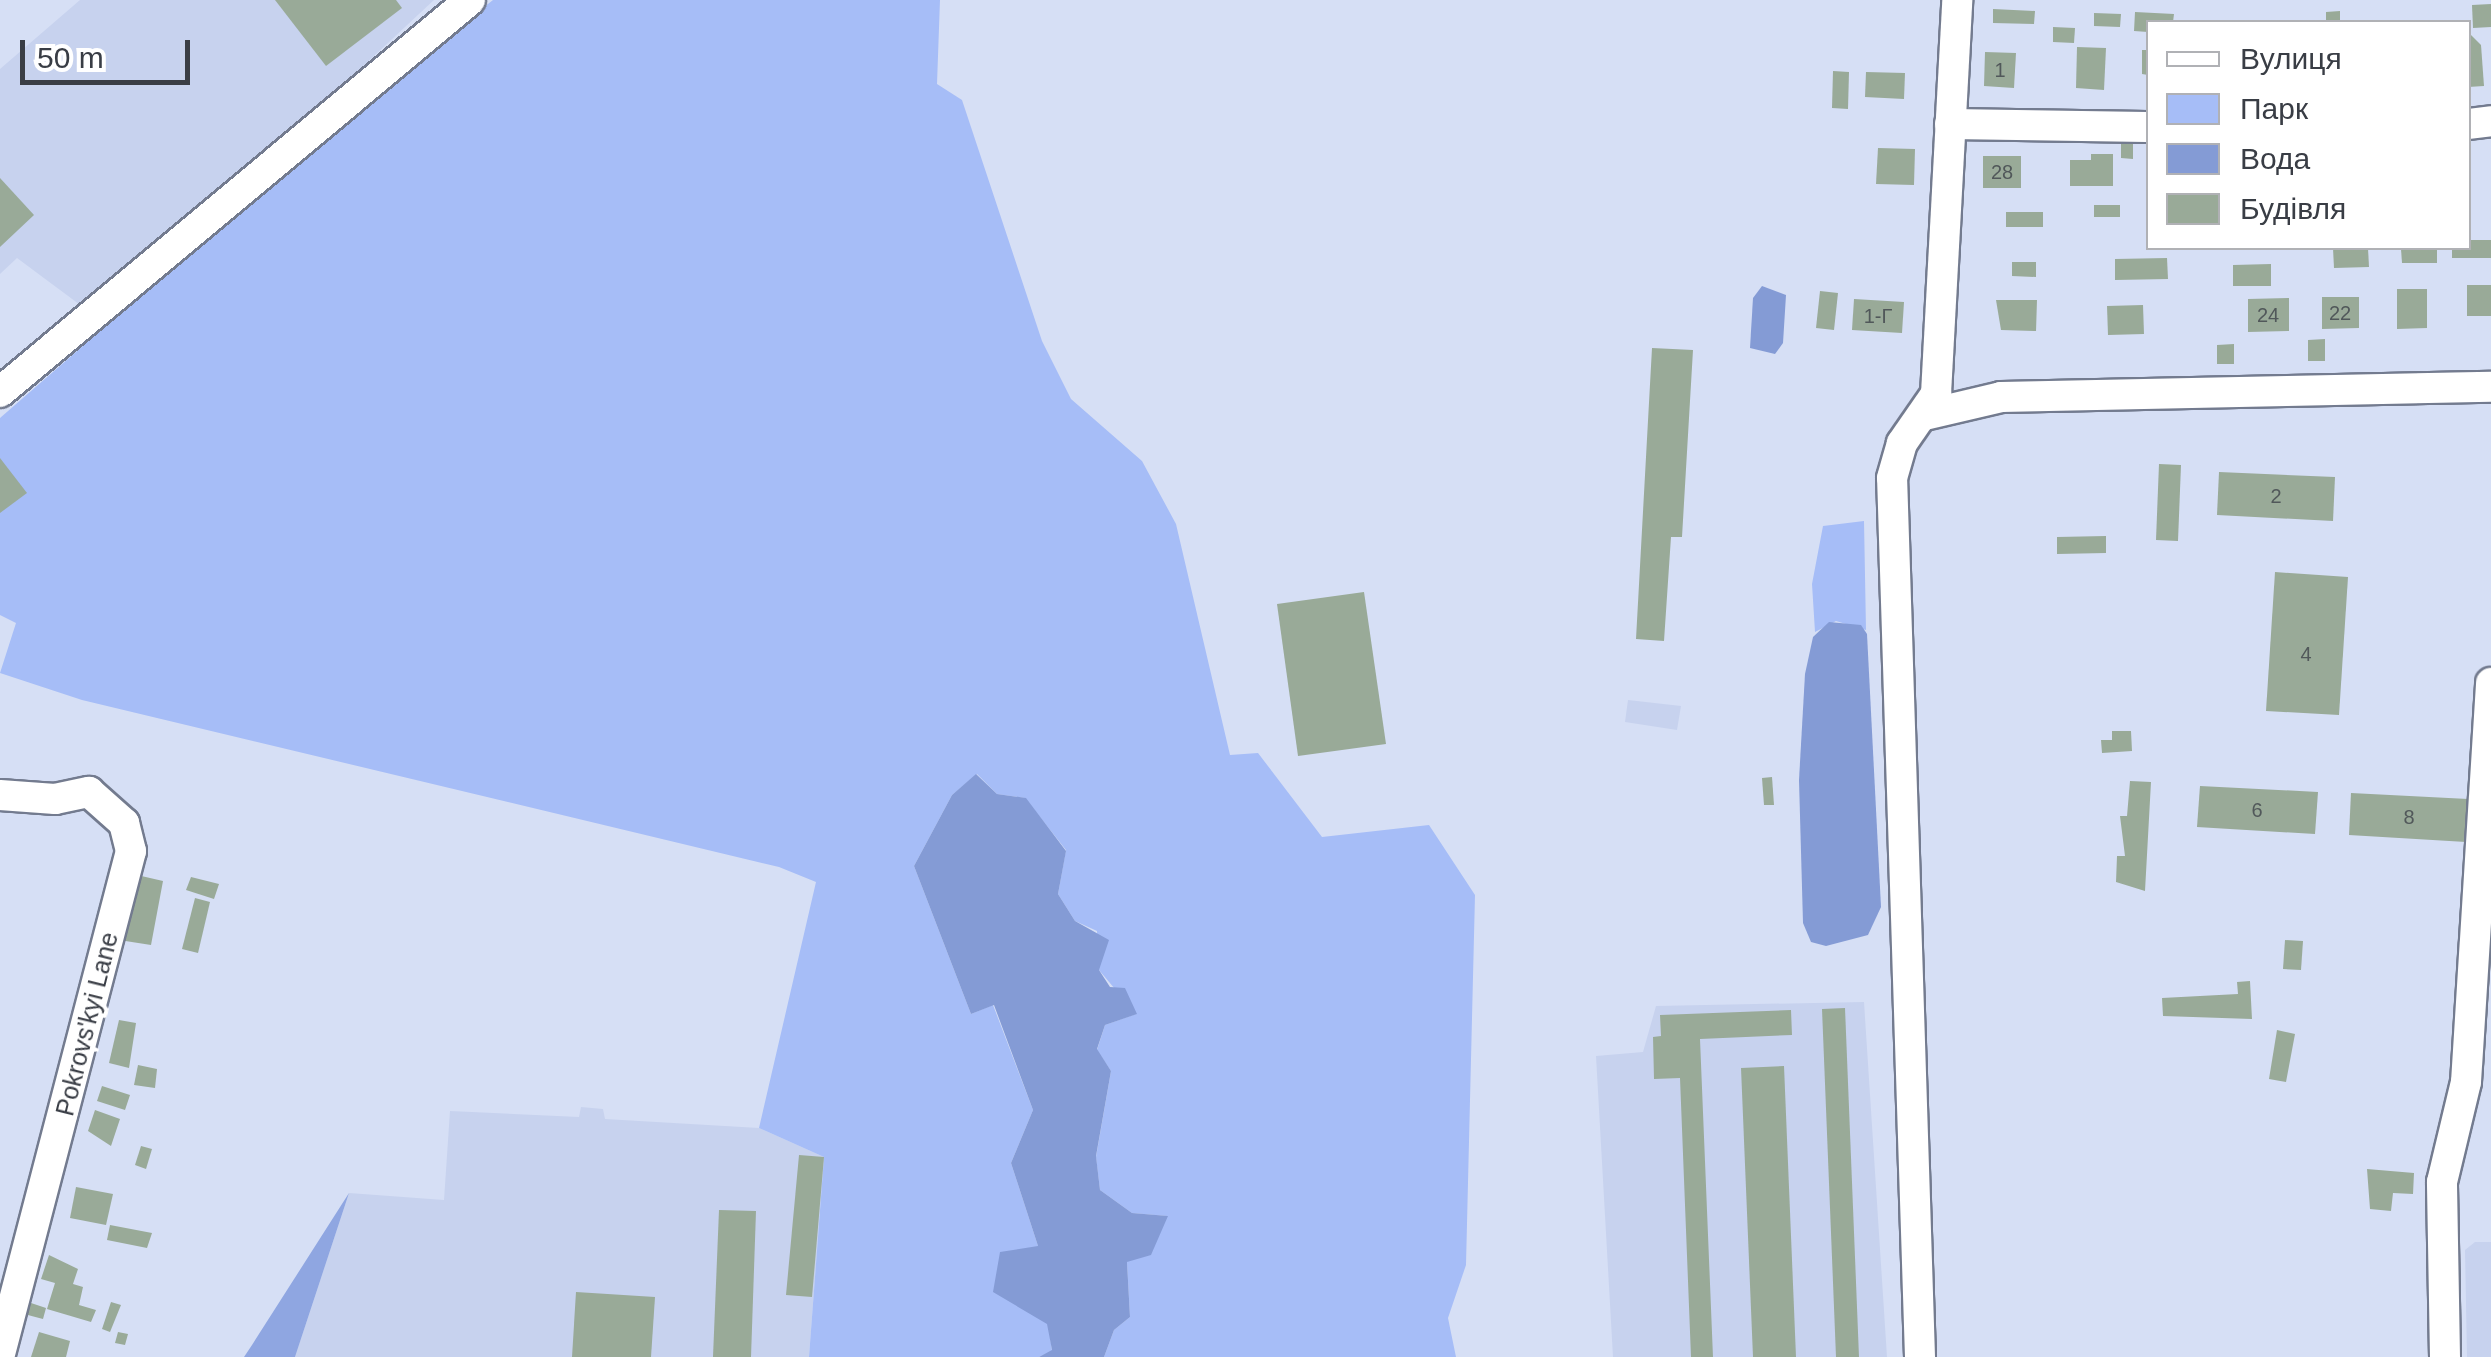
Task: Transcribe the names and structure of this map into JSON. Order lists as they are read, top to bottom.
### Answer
{
  "streets": {
    "street": ["Pokrovs'kyi Lane"]
  },
  "house_numbers": [
    "1",
    "28",
    "22",
    "24",
    "1-Г",
    "2",
    "4",
    "6",
    "8"
  ],
  "legend": [
    "Вулиця",
    "Парк",
    "Вода",
    "Будівля"
  ],
  "scale_bar": "50 m"
}
